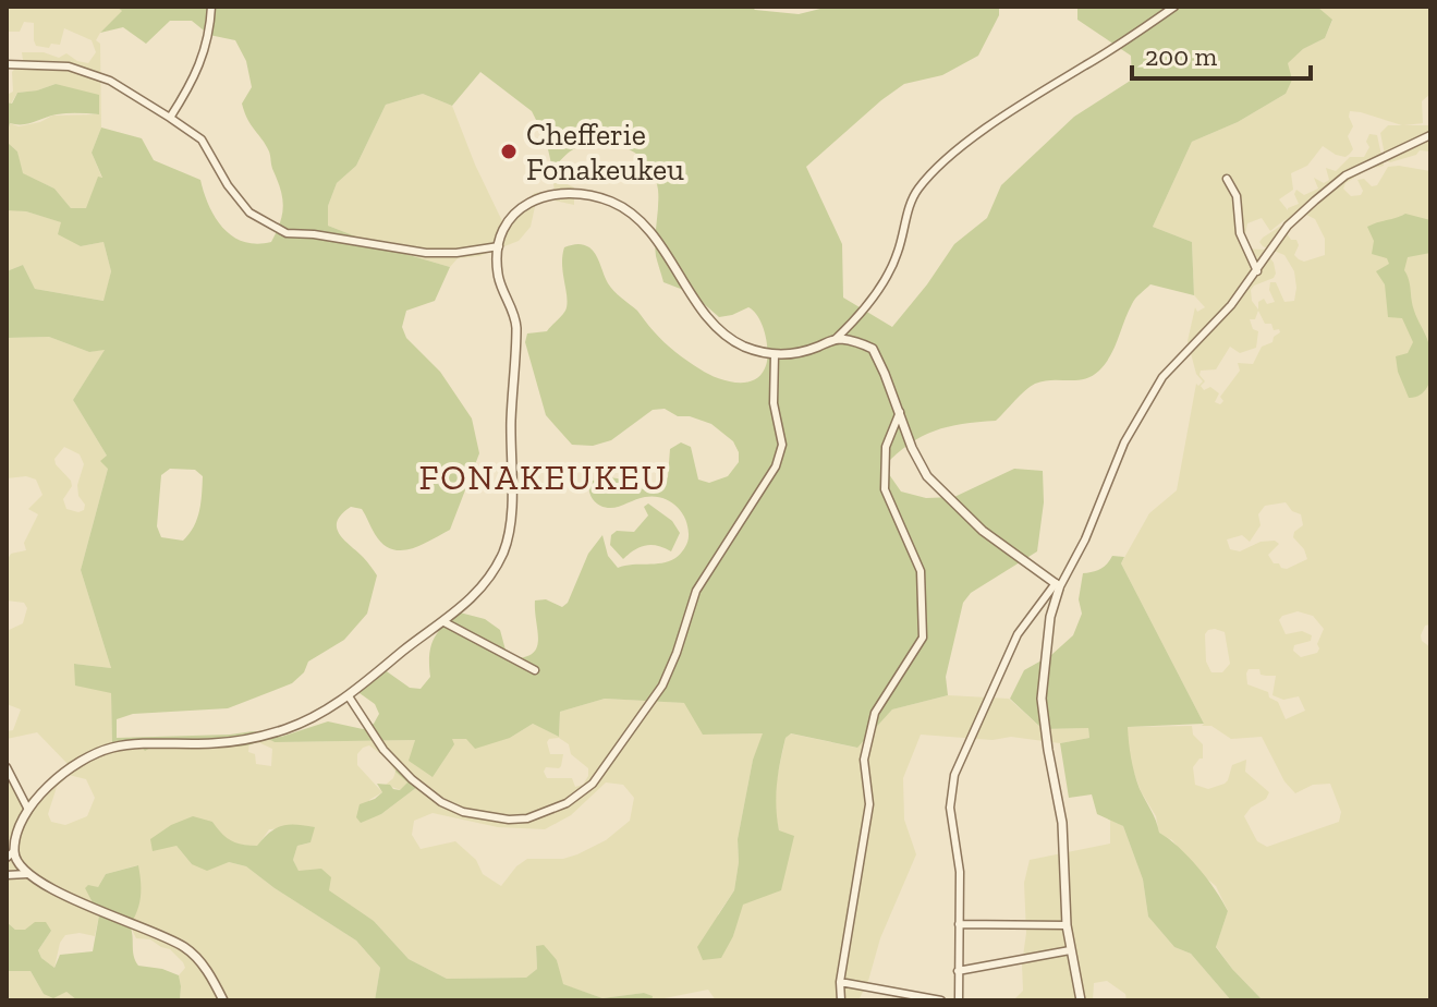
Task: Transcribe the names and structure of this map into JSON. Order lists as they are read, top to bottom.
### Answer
{
  "districts": ["FONAKEUKEU"],
  "places": ["Chefferie Fonakeukeu"],
  "scale_bar": "200 m"
}
